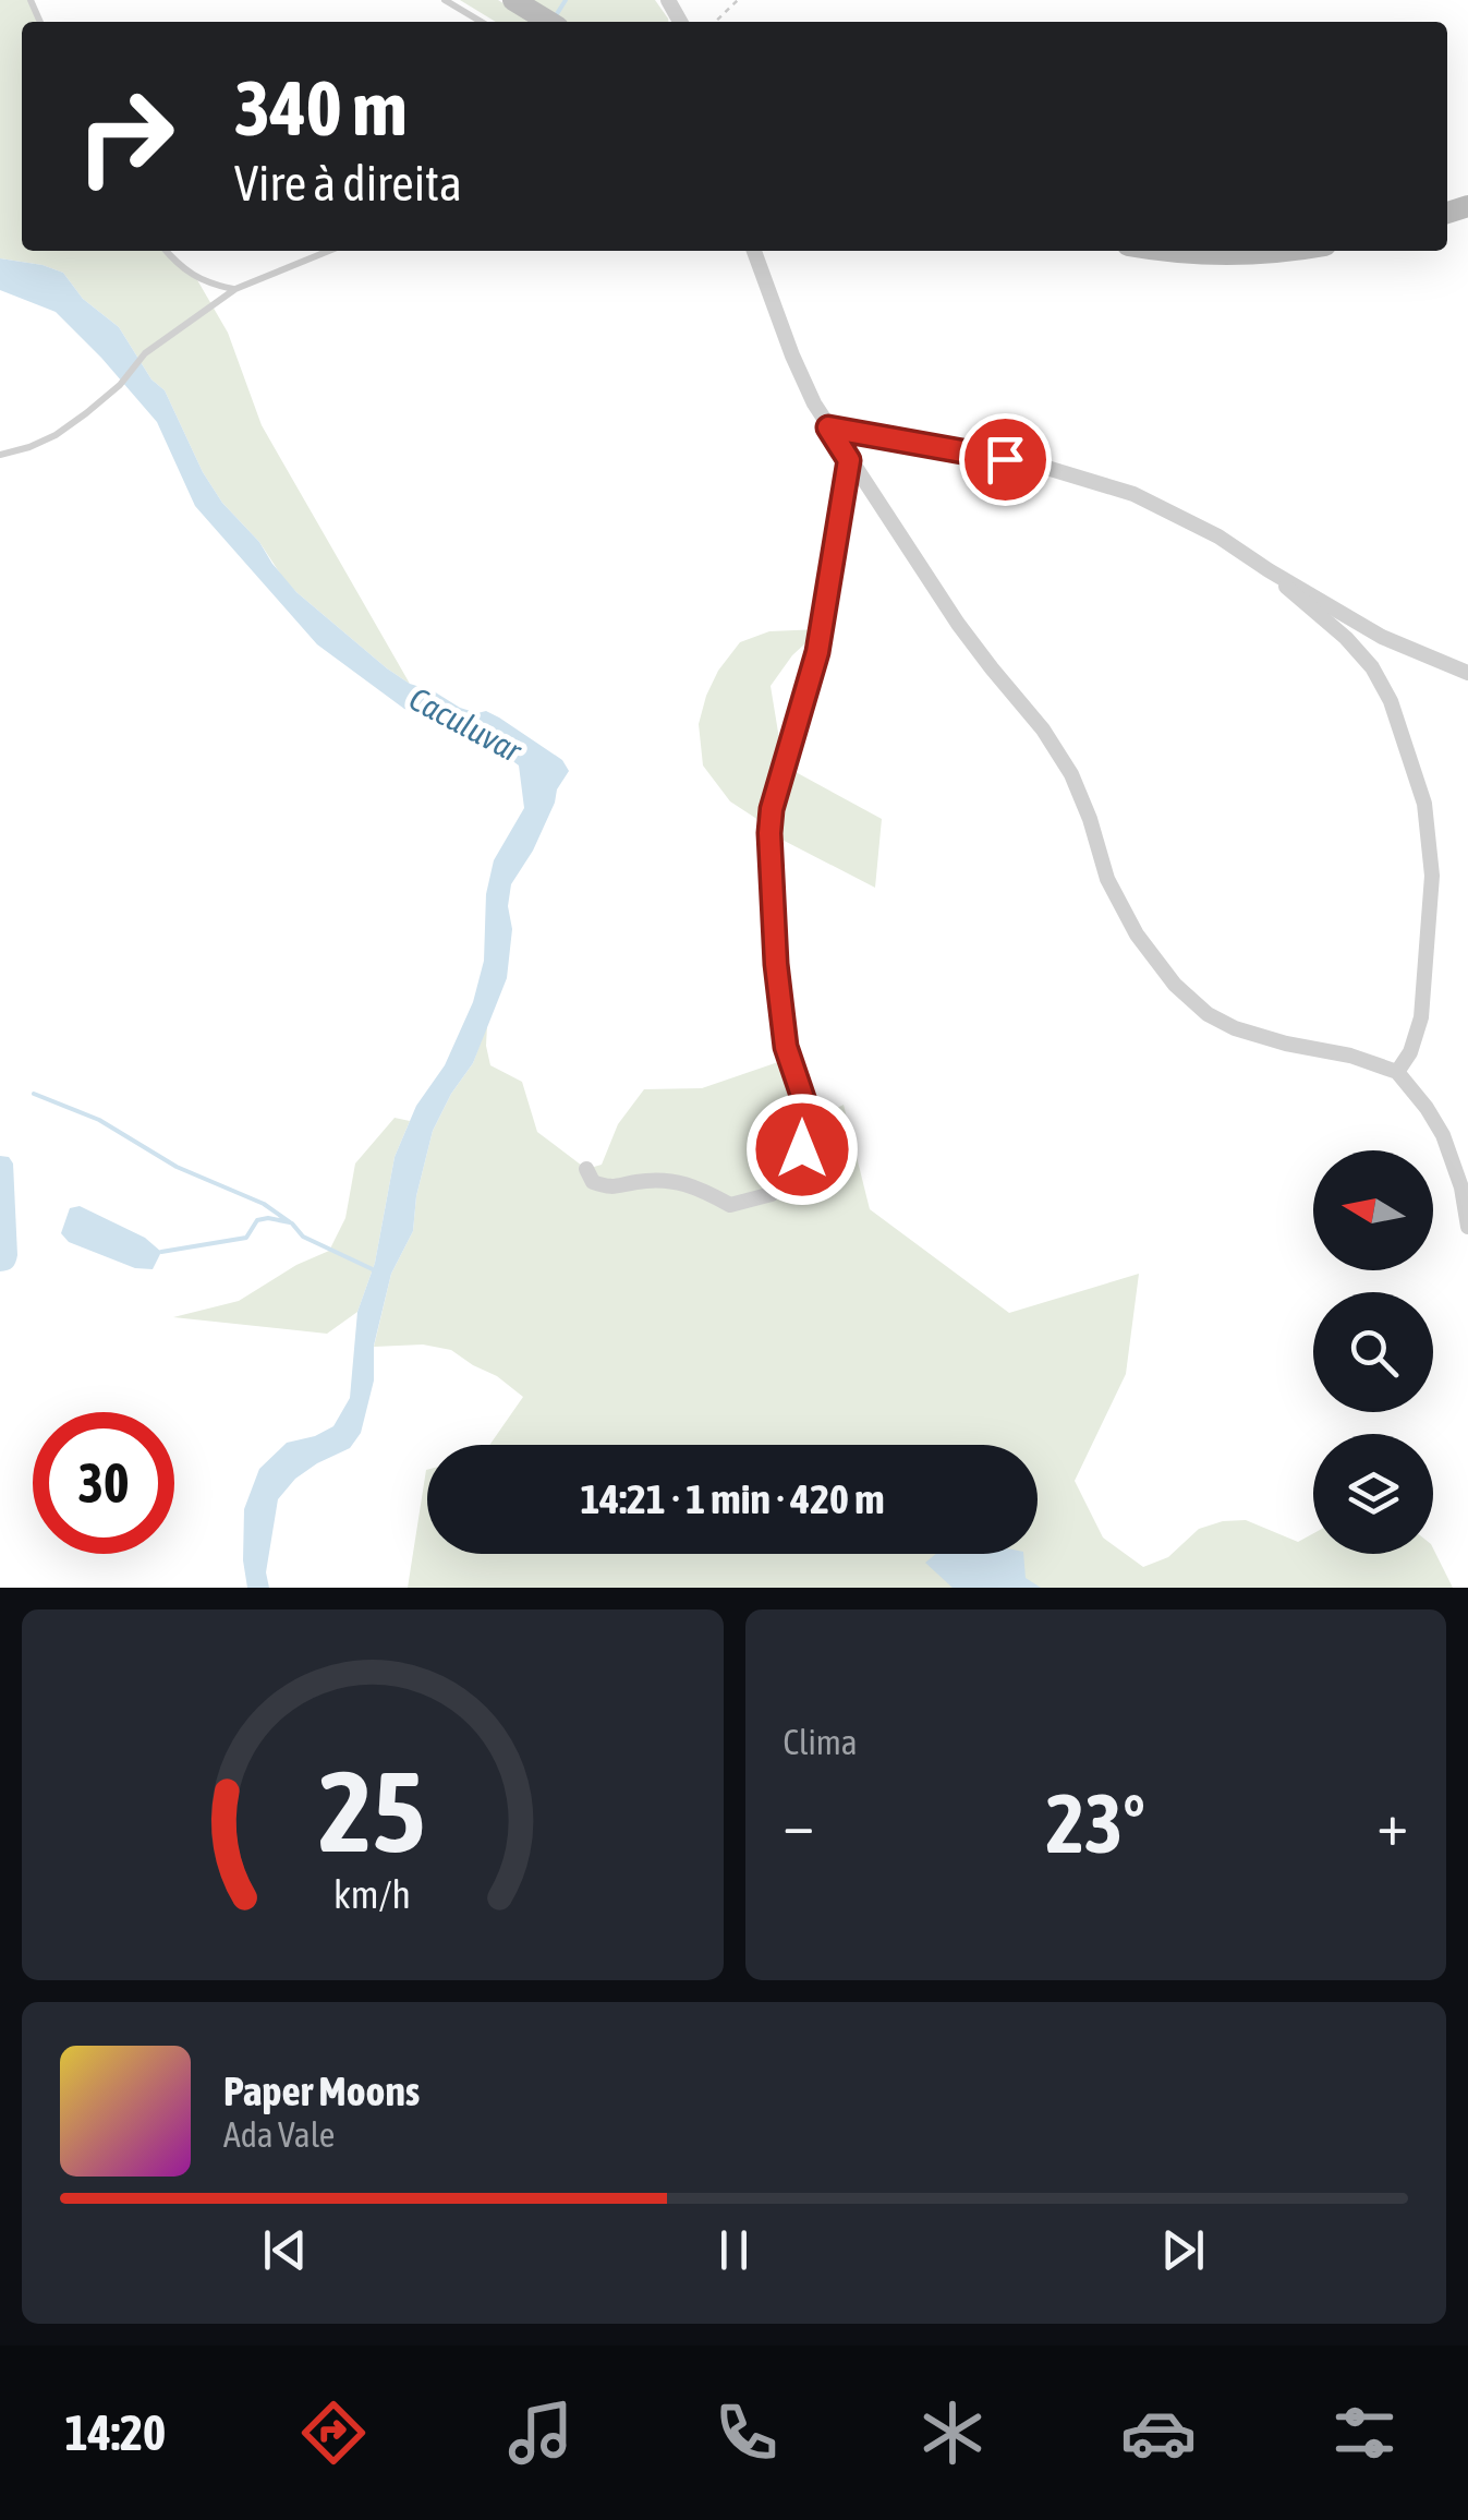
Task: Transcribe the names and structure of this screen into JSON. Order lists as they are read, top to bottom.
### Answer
{
  "water": ["Caculuvar"],
  "north": "left",
  "page": {
    "turn": ["340 m", "Vire à direita"],
    "limit": "30",
    "trip": "14:21 · 1 min · 420 m",
    "tile": "Clima",
    "heat": ["−", "23°", "+"],
    "song": ["Paper Moons", "Ada Vale"],
    "tabs": "14:20",
    "gauge": ["25", "km/h"]
  }
}
